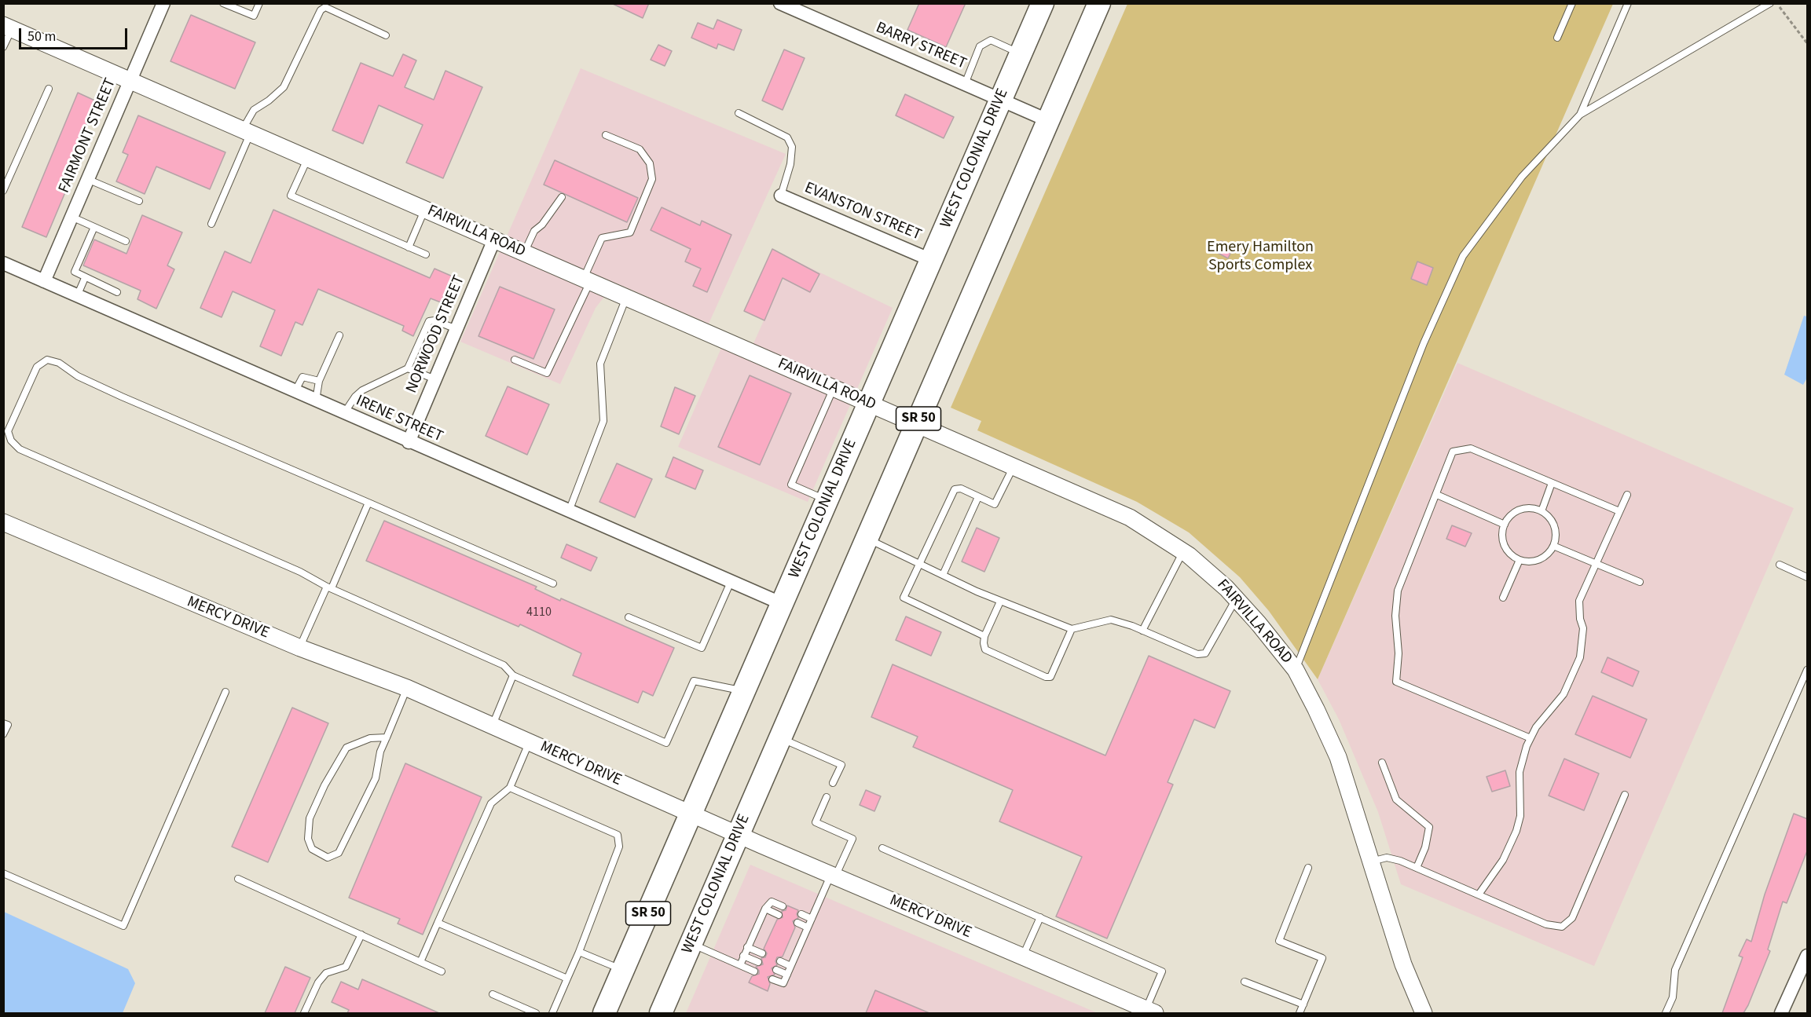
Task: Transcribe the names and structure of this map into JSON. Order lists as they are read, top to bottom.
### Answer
{
  "streets": {
    "highway": ["WEST COLONIAL DRIVE", "SR 50"],
    "street": [
      "BARRY STREET",
      "FAIRMONT STREET",
      "EVANSTON STREET",
      "FAIRVILLA ROAD",
      "NORWOOD STREET",
      "IRENE STREET",
      "MERCY DRIVE"
    ]
  },
  "crossings": [
    ["BARRY STREET", "WEST COLONIAL DRIVE"],
    ["FAIRMONT STREET", "FAIRVILLA ROAD"],
    ["FAIRMONT STREET", "IRENE STREET"],
    ["WEST COLONIAL DRIVE", "EVANSTON STREET"],
    ["WEST COLONIAL DRIVE", "FAIRVILLA ROAD"],
    ["WEST COLONIAL DRIVE", "IRENE STREET"],
    ["WEST COLONIAL DRIVE", "MERCY DRIVE"],
    ["FAIRVILLA ROAD", "NORWOOD STREET"],
    ["NORWOOD STREET", "IRENE STREET"]
  ],
  "parks": ["Emery Hamilton Sports Complex"],
  "house_numbers": ["4110"],
  "scale_bar": "50 m"
}
